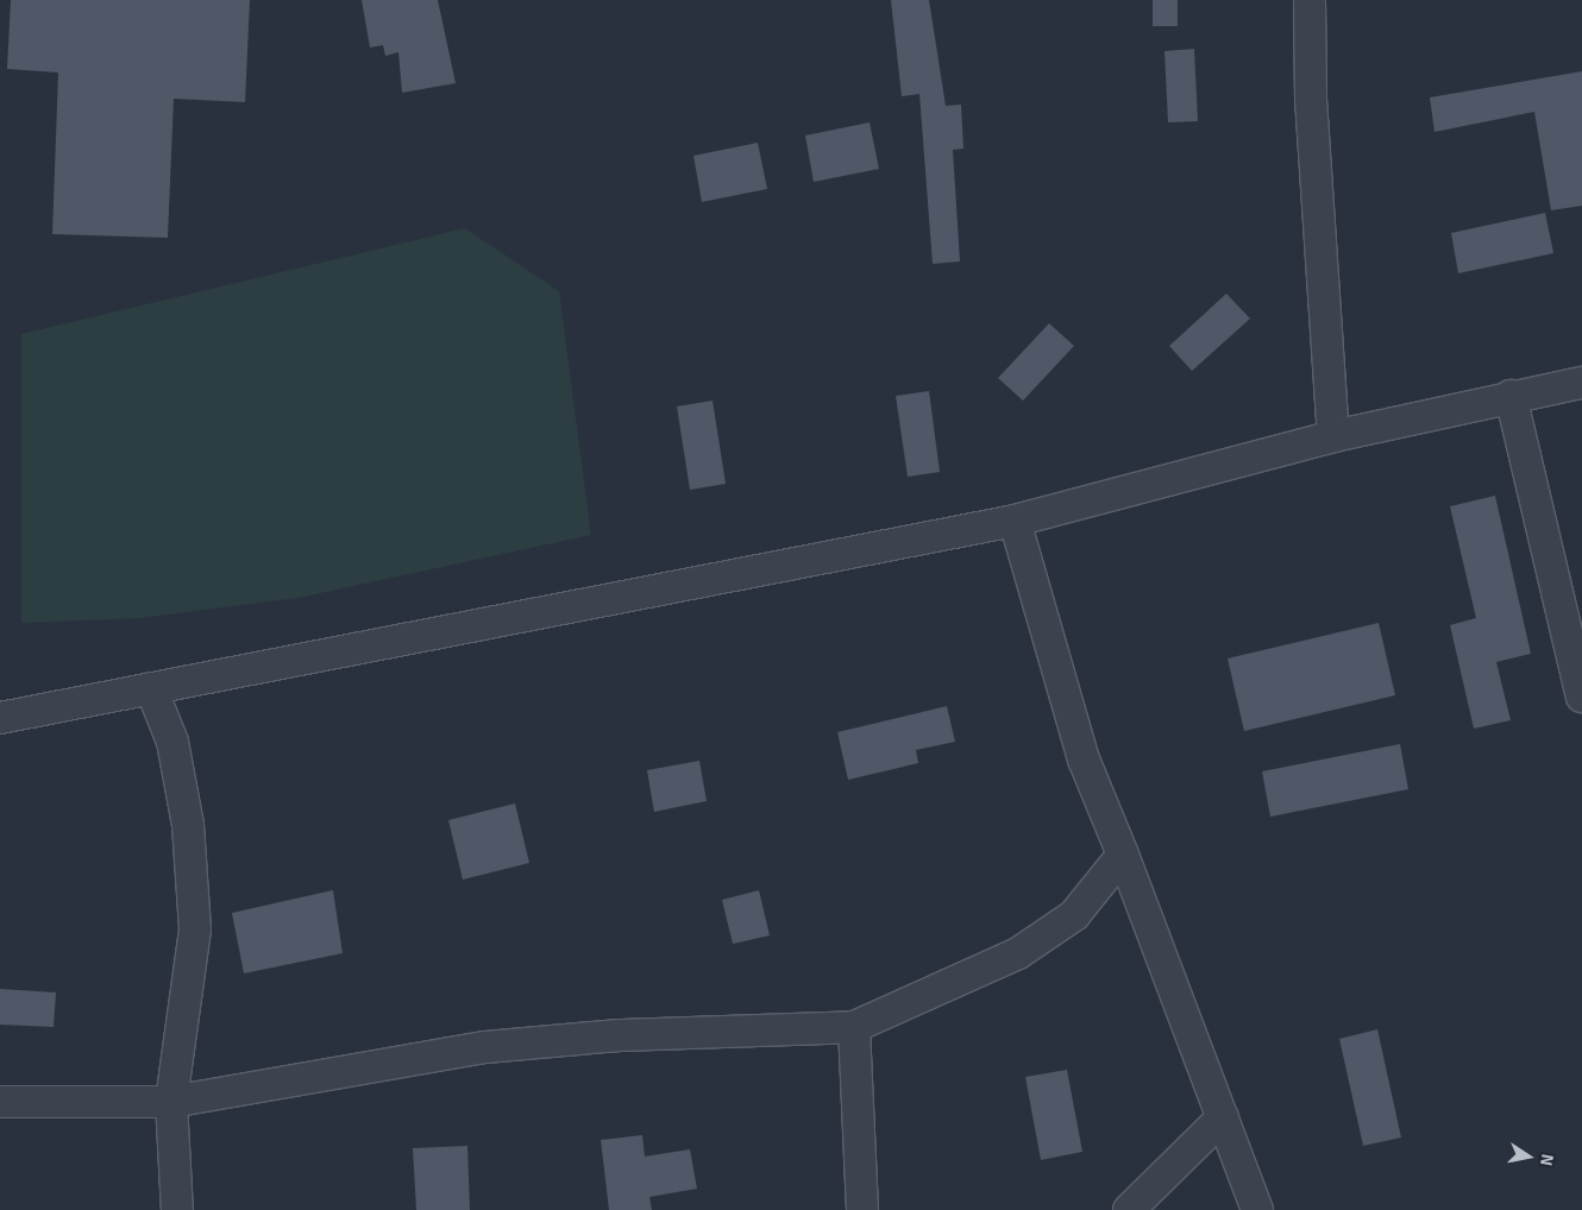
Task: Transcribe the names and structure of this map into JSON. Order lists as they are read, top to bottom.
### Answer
{
  "north": "right"
}
